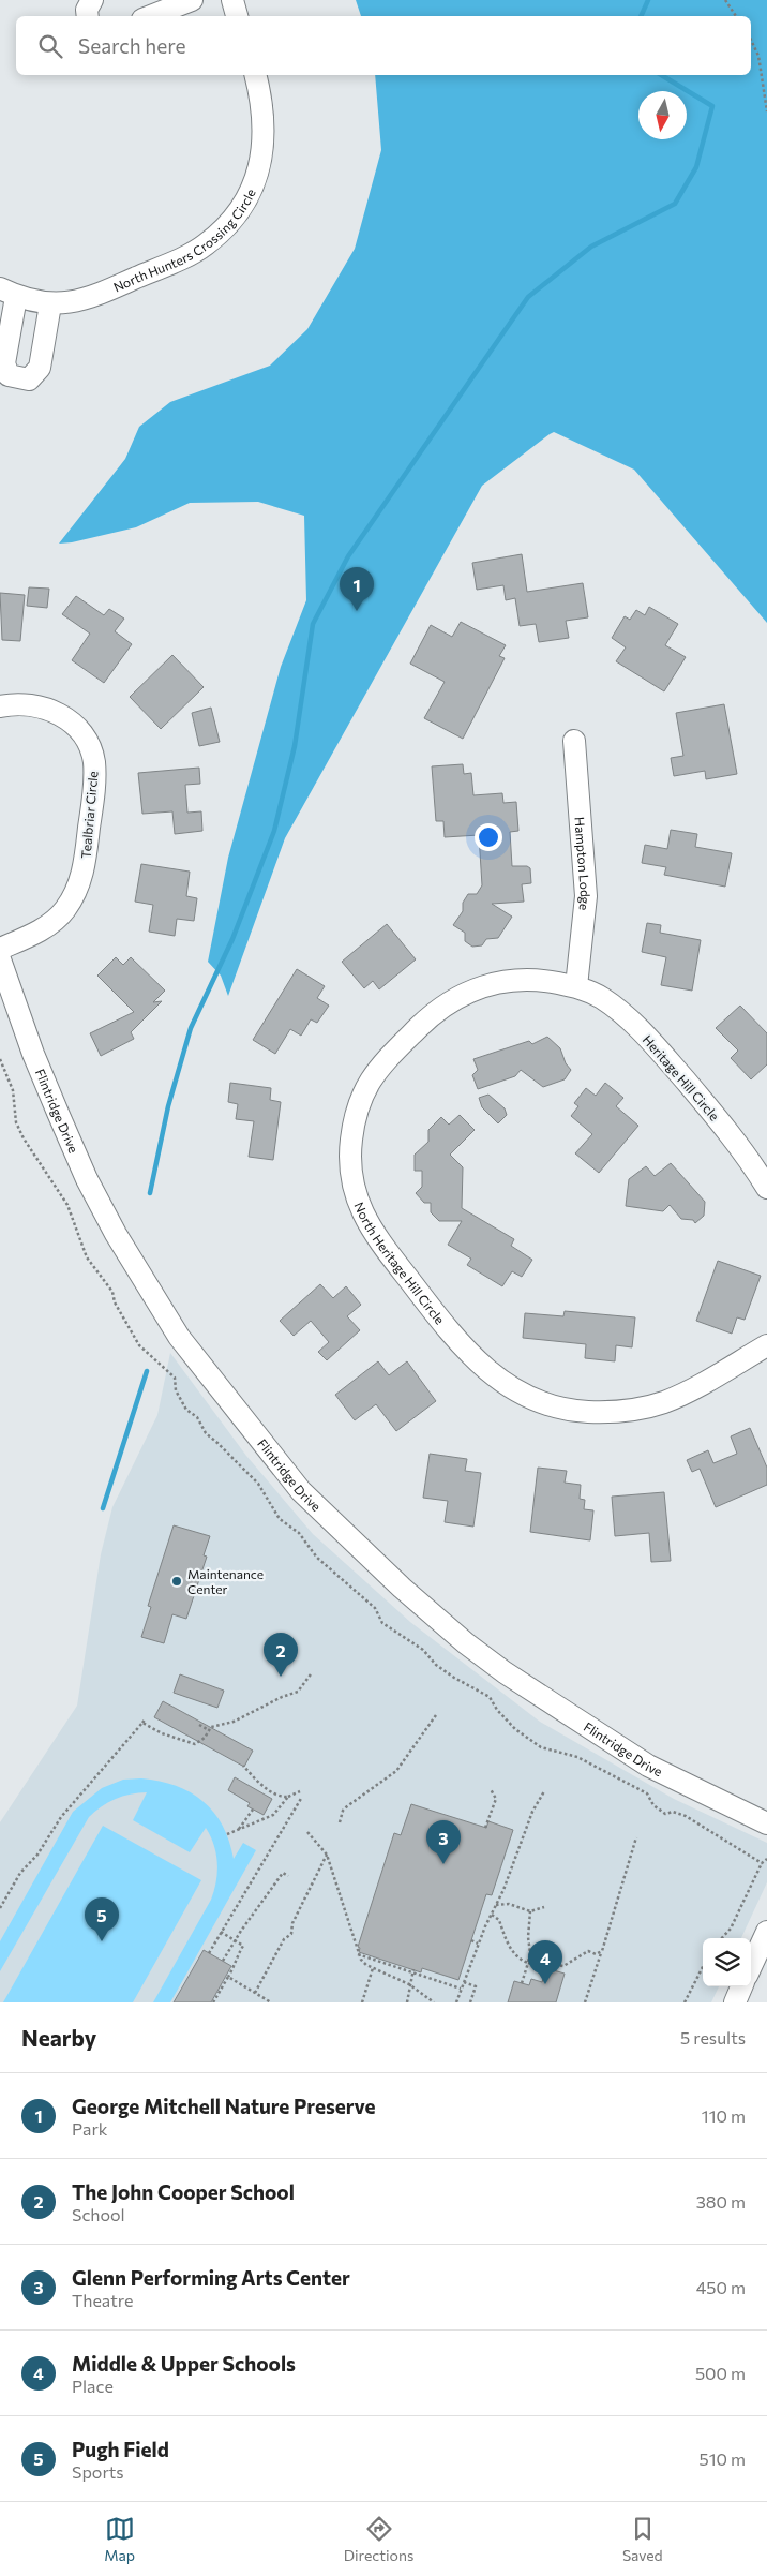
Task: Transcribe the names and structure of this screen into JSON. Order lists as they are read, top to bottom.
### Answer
{
  "streets": {
    "street": [
      "North Hunters Crossing Circle",
      "Tealbriar Circle",
      "Hampton Lodge",
      "Heritage Hill Circle",
      "Flintridge Drive",
      "North Heritage Hill Circle"
    ]
  },
  "crossings": [
    ["Hampton Lodge", "Heritage Hill Circle"],
    ["Hampton Lodge", "North Heritage Hill Circle"],
    ["Heritage Hill Circle", "North Heritage Hill Circle"]
  ],
  "places": ["Maintenance Center"],
  "north": "bottom",
  "page": {
    "search": "Search here",
    "pins": [
      "1",
      "2",
      "3",
      "5",
      "4"
    ],
    "heading": ["Nearby", "5 results"],
    "list": [
      {
        "mark": "1",
        "name": "George Mitchell Nature Preserve",
        "note": "Park",
        "value": "110 m"
      },
      {
        "mark": "2",
        "name": "The John Cooper School",
        "note": "School",
        "value": "380 m"
      },
      {
        "mark": "3",
        "name": "Glenn Performing Arts Center",
        "note": "Theatre",
        "value": "450 m"
      },
      {
        "mark": "4",
        "name": "Middle & Upper Schools",
        "note": "Place",
        "value": "500 m"
      },
      {
        "mark": "5",
        "name": "Pugh Field",
        "note": "Sports",
        "value": "510 m"
      }
    ],
    "nav": ["Map", "Directions", "Saved"]
  }
}
